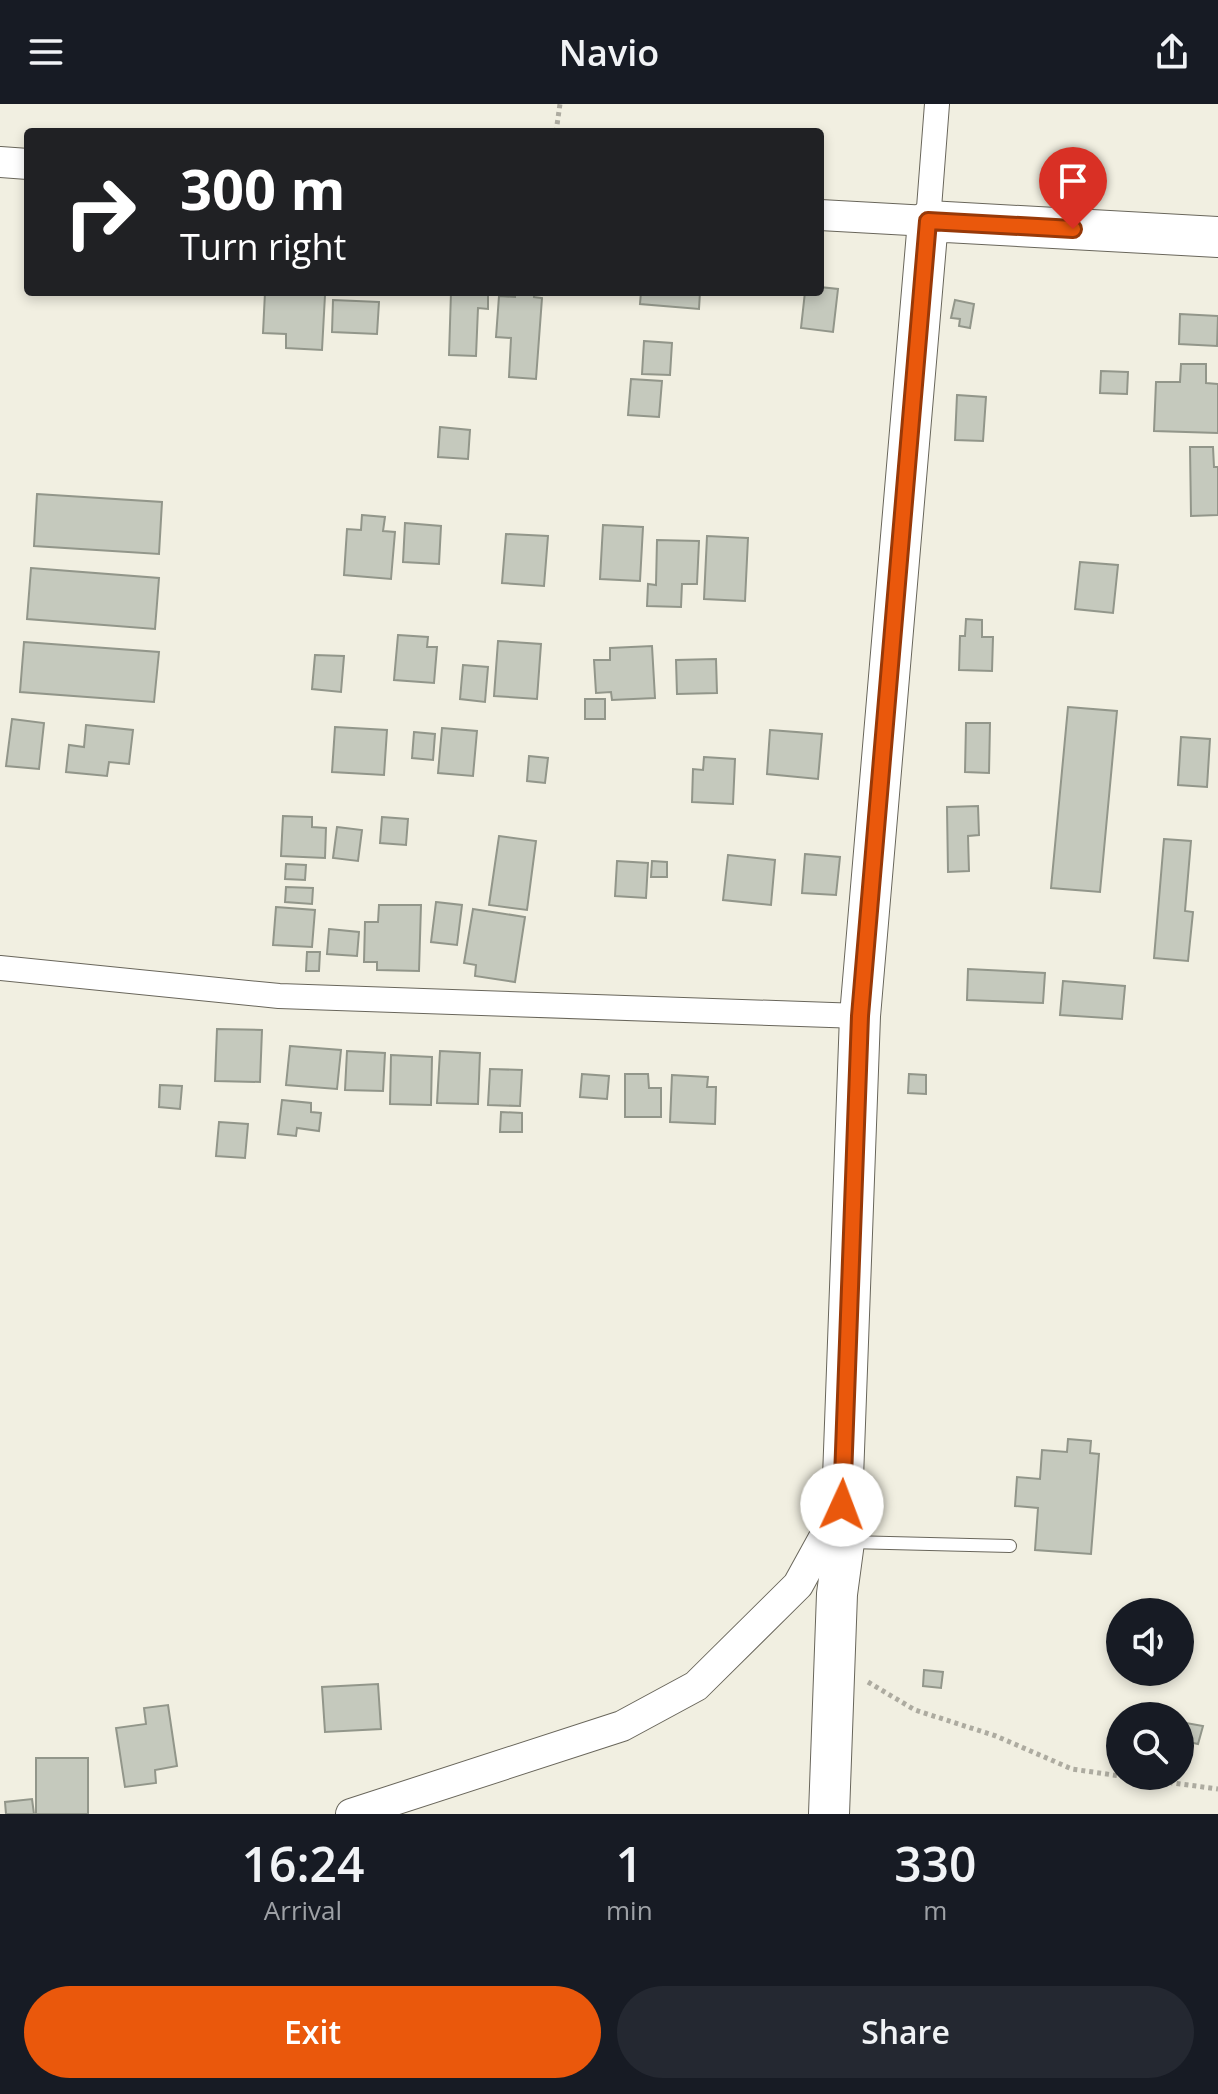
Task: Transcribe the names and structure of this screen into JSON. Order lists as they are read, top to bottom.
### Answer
{
  "page": {
    "header": "Navio",
    "turn": ["300 m", "Turn right"],
    "eta": [
      "16:24",
      "Arrival",
      "1",
      "min",
      "330",
      "m"
    ],
    "buttons": ["Exit", "Share"]
  }
}
